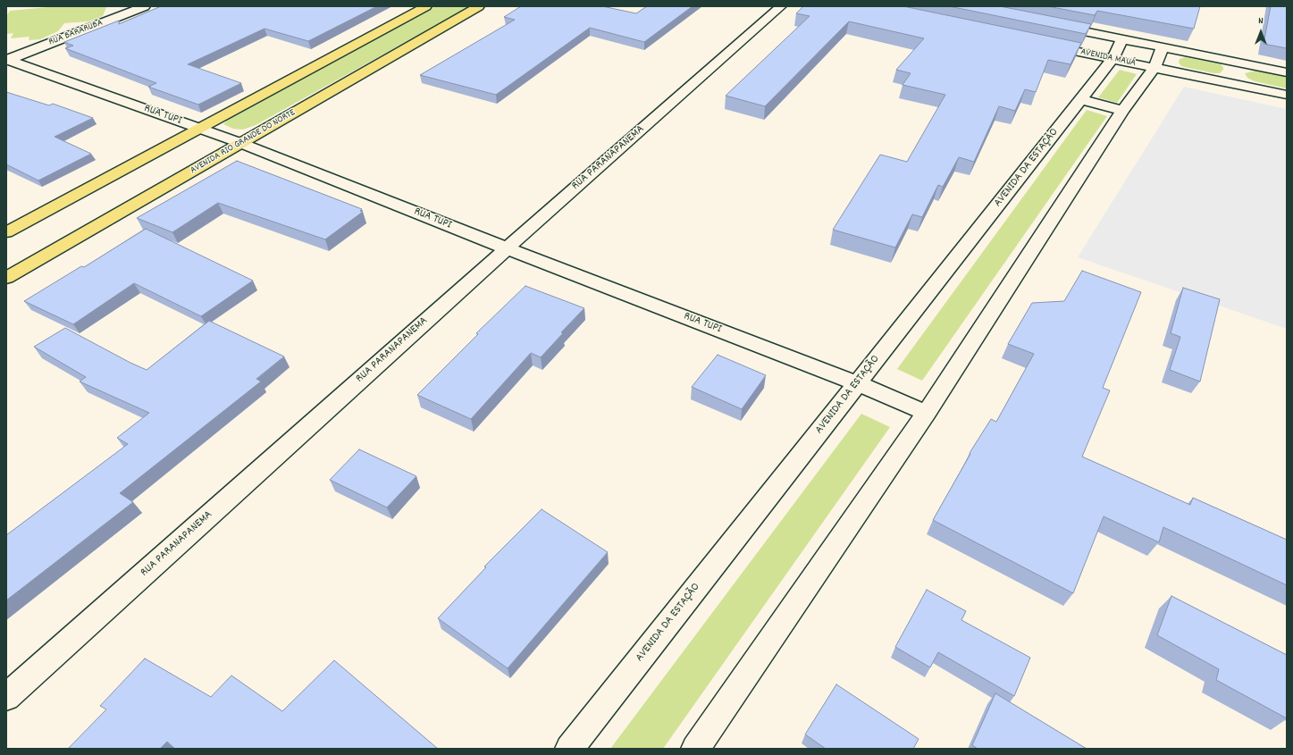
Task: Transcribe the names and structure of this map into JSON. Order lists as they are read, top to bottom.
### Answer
{
  "streets": {
    "main road": ["AVENIDA RIO GRANDE DO NORTE"],
    "street": [
      "RUA BARARUBA",
      "AVENIDA MAUÁ",
      "RUA TUPI",
      "RUA PARANAPANEMA",
      "AVENIDA DA ESTAÇÃO"
    ]
  },
  "crossings": [
    ["RUA BARARUBA", "RUA TUPI"],
    ["AVENIDA MAUÁ", "AVENIDA DA ESTAÇÃO"],
    ["RUA TUPI", "AVENIDA RIO GRANDE DO NORTE"],
    ["RUA TUPI", "RUA PARANAPANEMA"],
    ["RUA TUPI", "AVENIDA DA ESTAÇÃO"]
  ],
  "north": "top"
}
